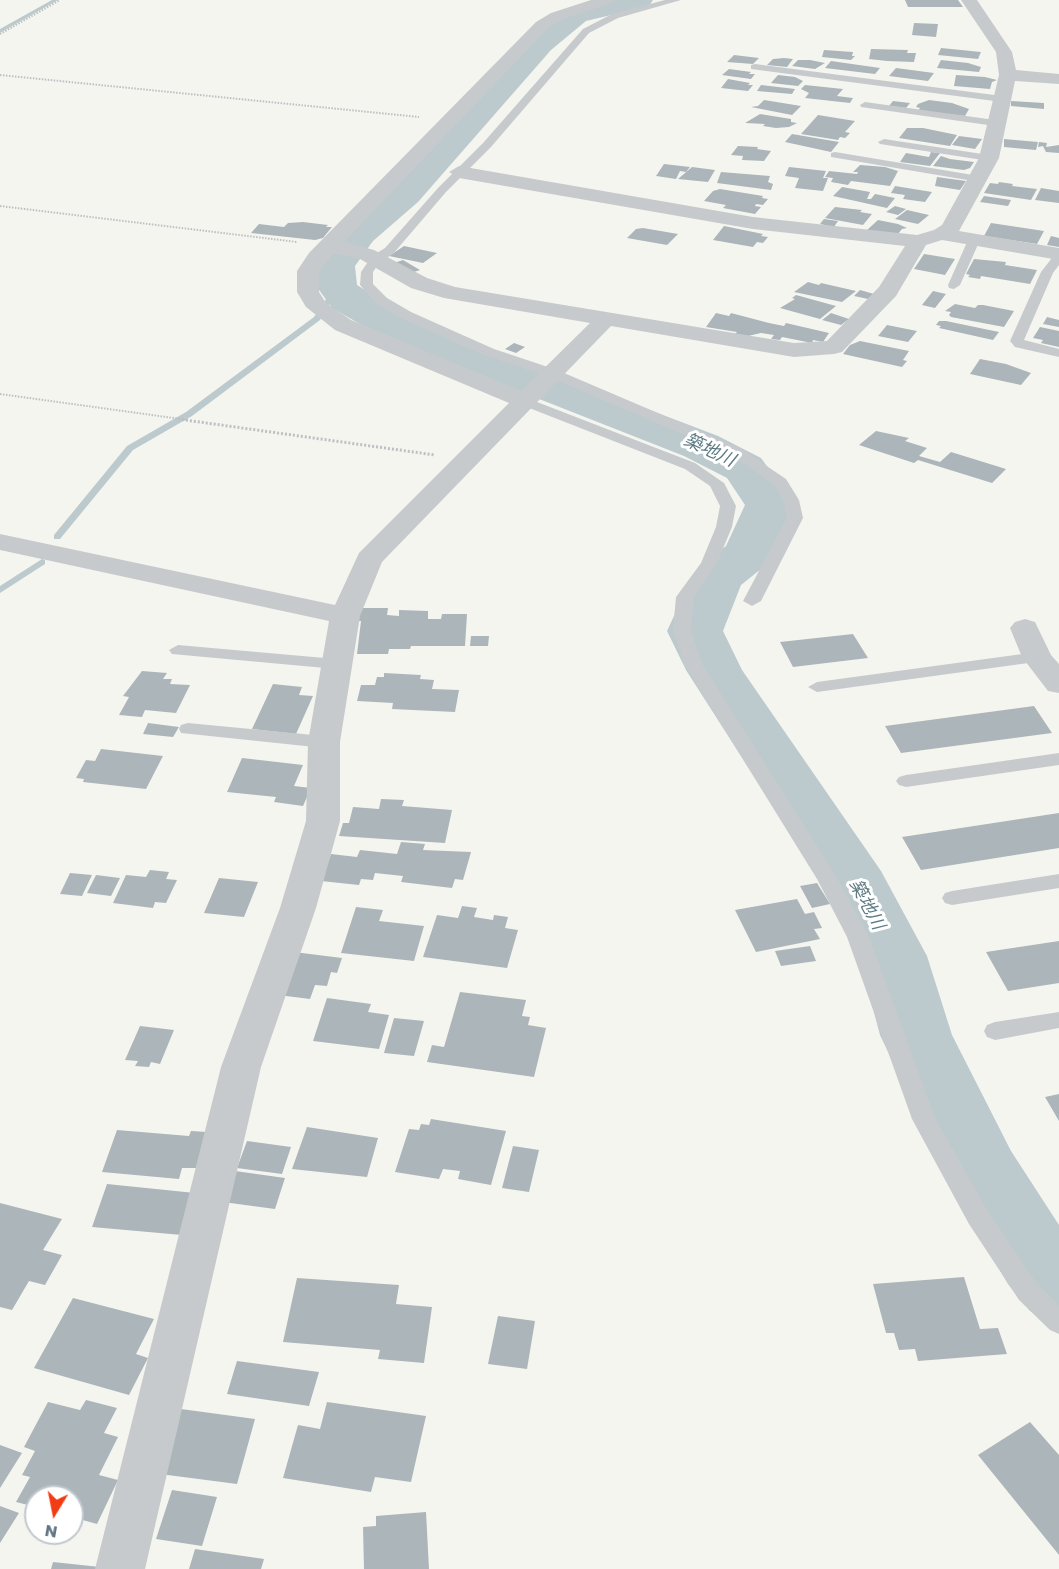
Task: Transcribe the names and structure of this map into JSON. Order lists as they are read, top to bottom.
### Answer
{
  "water": ["築地川"],
  "north": "bottom"
}
